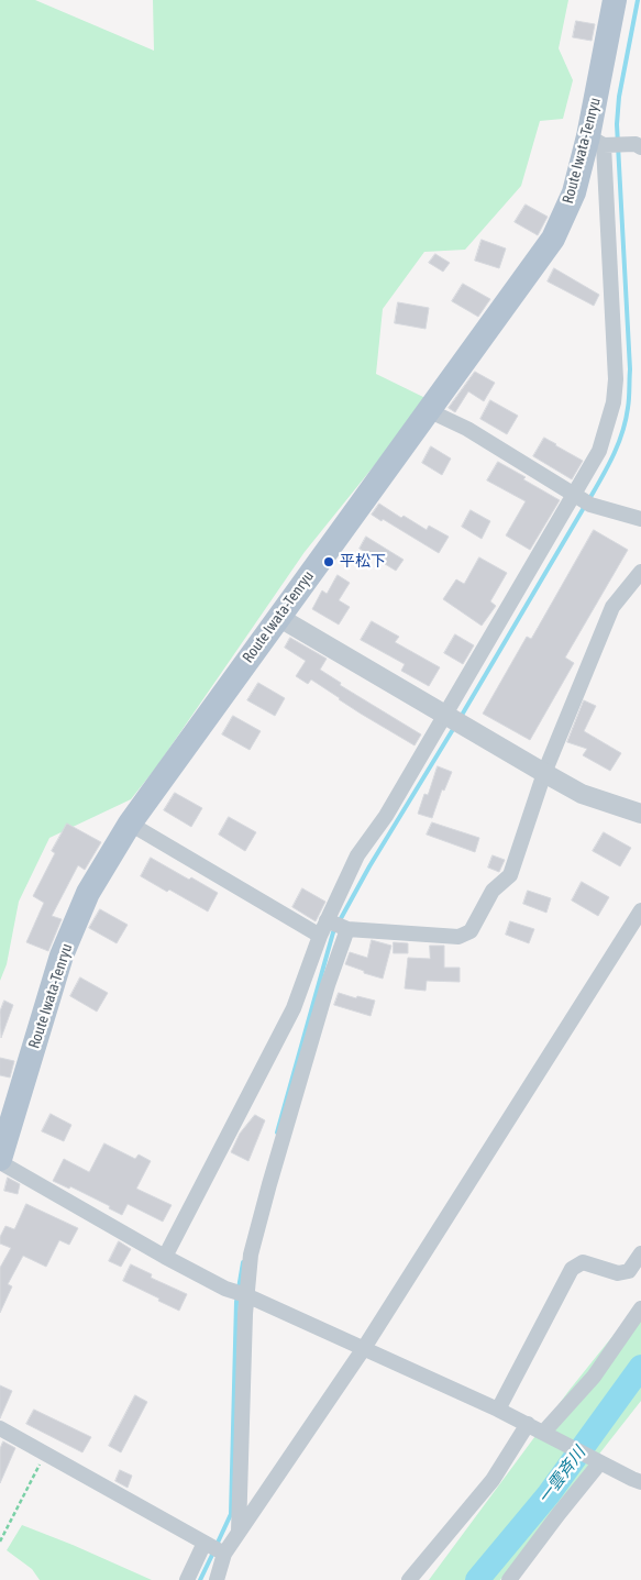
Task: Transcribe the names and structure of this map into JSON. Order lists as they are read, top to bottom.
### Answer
{
  "streets": {
    "main road": ["Route Iwata-Tenryu"]
  },
  "water": ["一雲斉川"],
  "places": ["平松下"]
}
